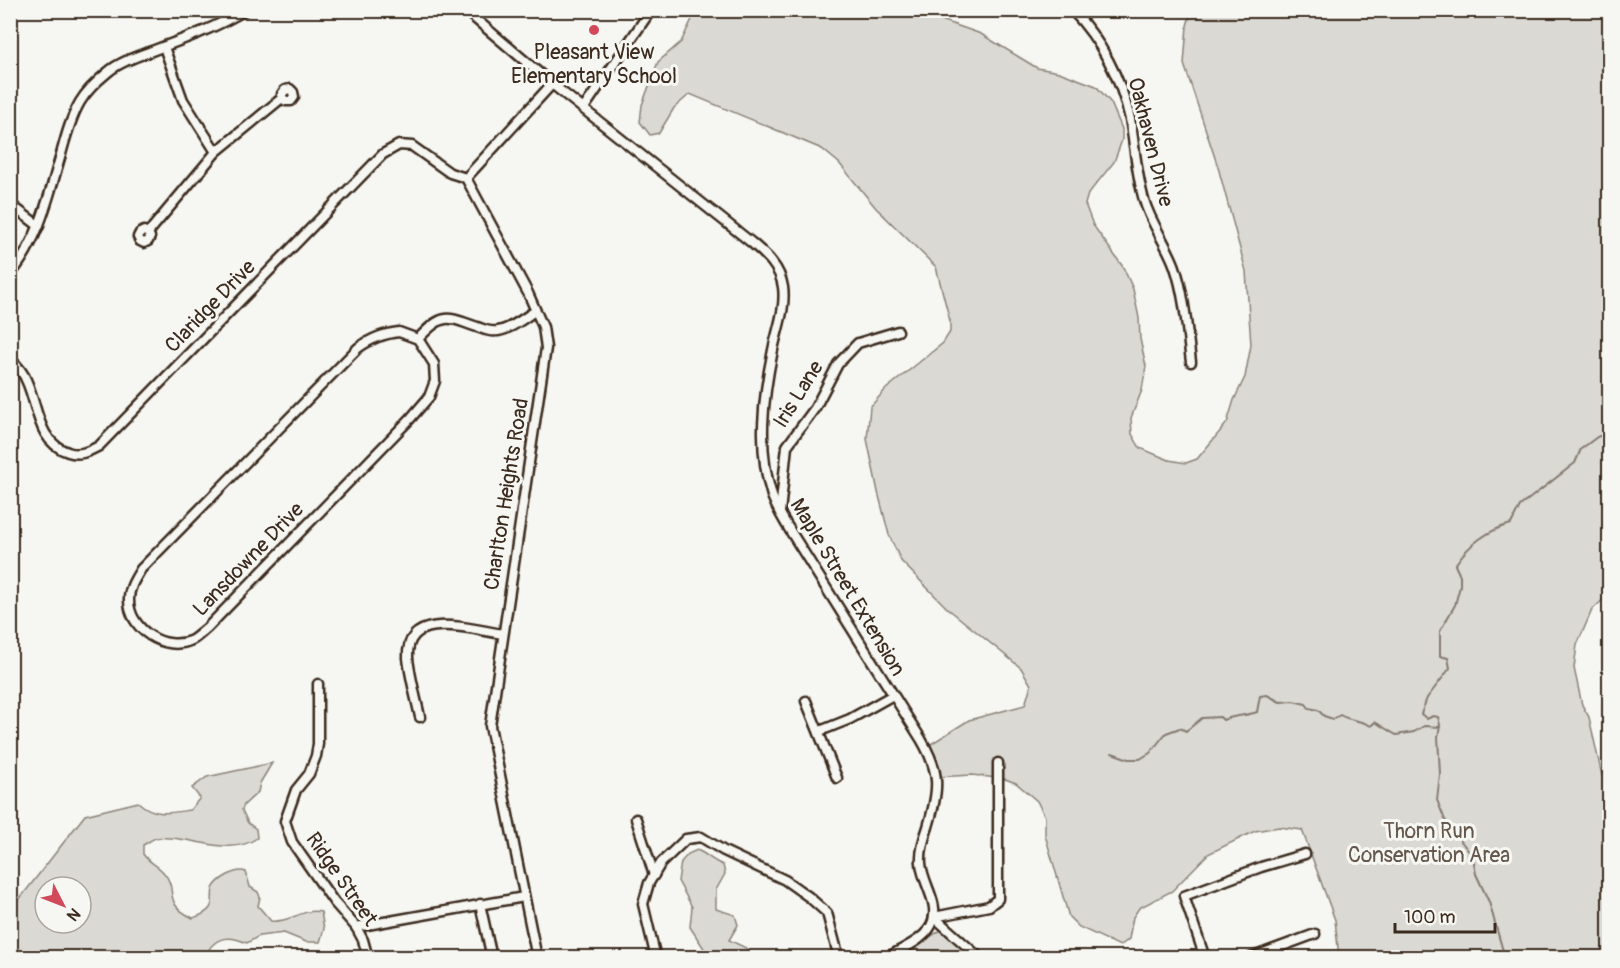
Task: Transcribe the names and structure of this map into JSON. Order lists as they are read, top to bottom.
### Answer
{
  "streets": {
    "street": [
      "Oakhaven Drive",
      "Claridge Drive",
      "Iris Lane",
      "Charlton Heights Road",
      "Lansdowne Drive",
      "Maple Street Extension",
      "Ridge Street"
    ]
  },
  "crossings": [
    ["Claridge Drive", "Charlton Heights Road"],
    ["Iris Lane", "Maple Street Extension"]
  ],
  "parks": ["Thorn Run Conservation Area"],
  "places": ["Pleasant View Elementary School"],
  "scale_bar": "100 m",
  "north": "bottom right"
}
